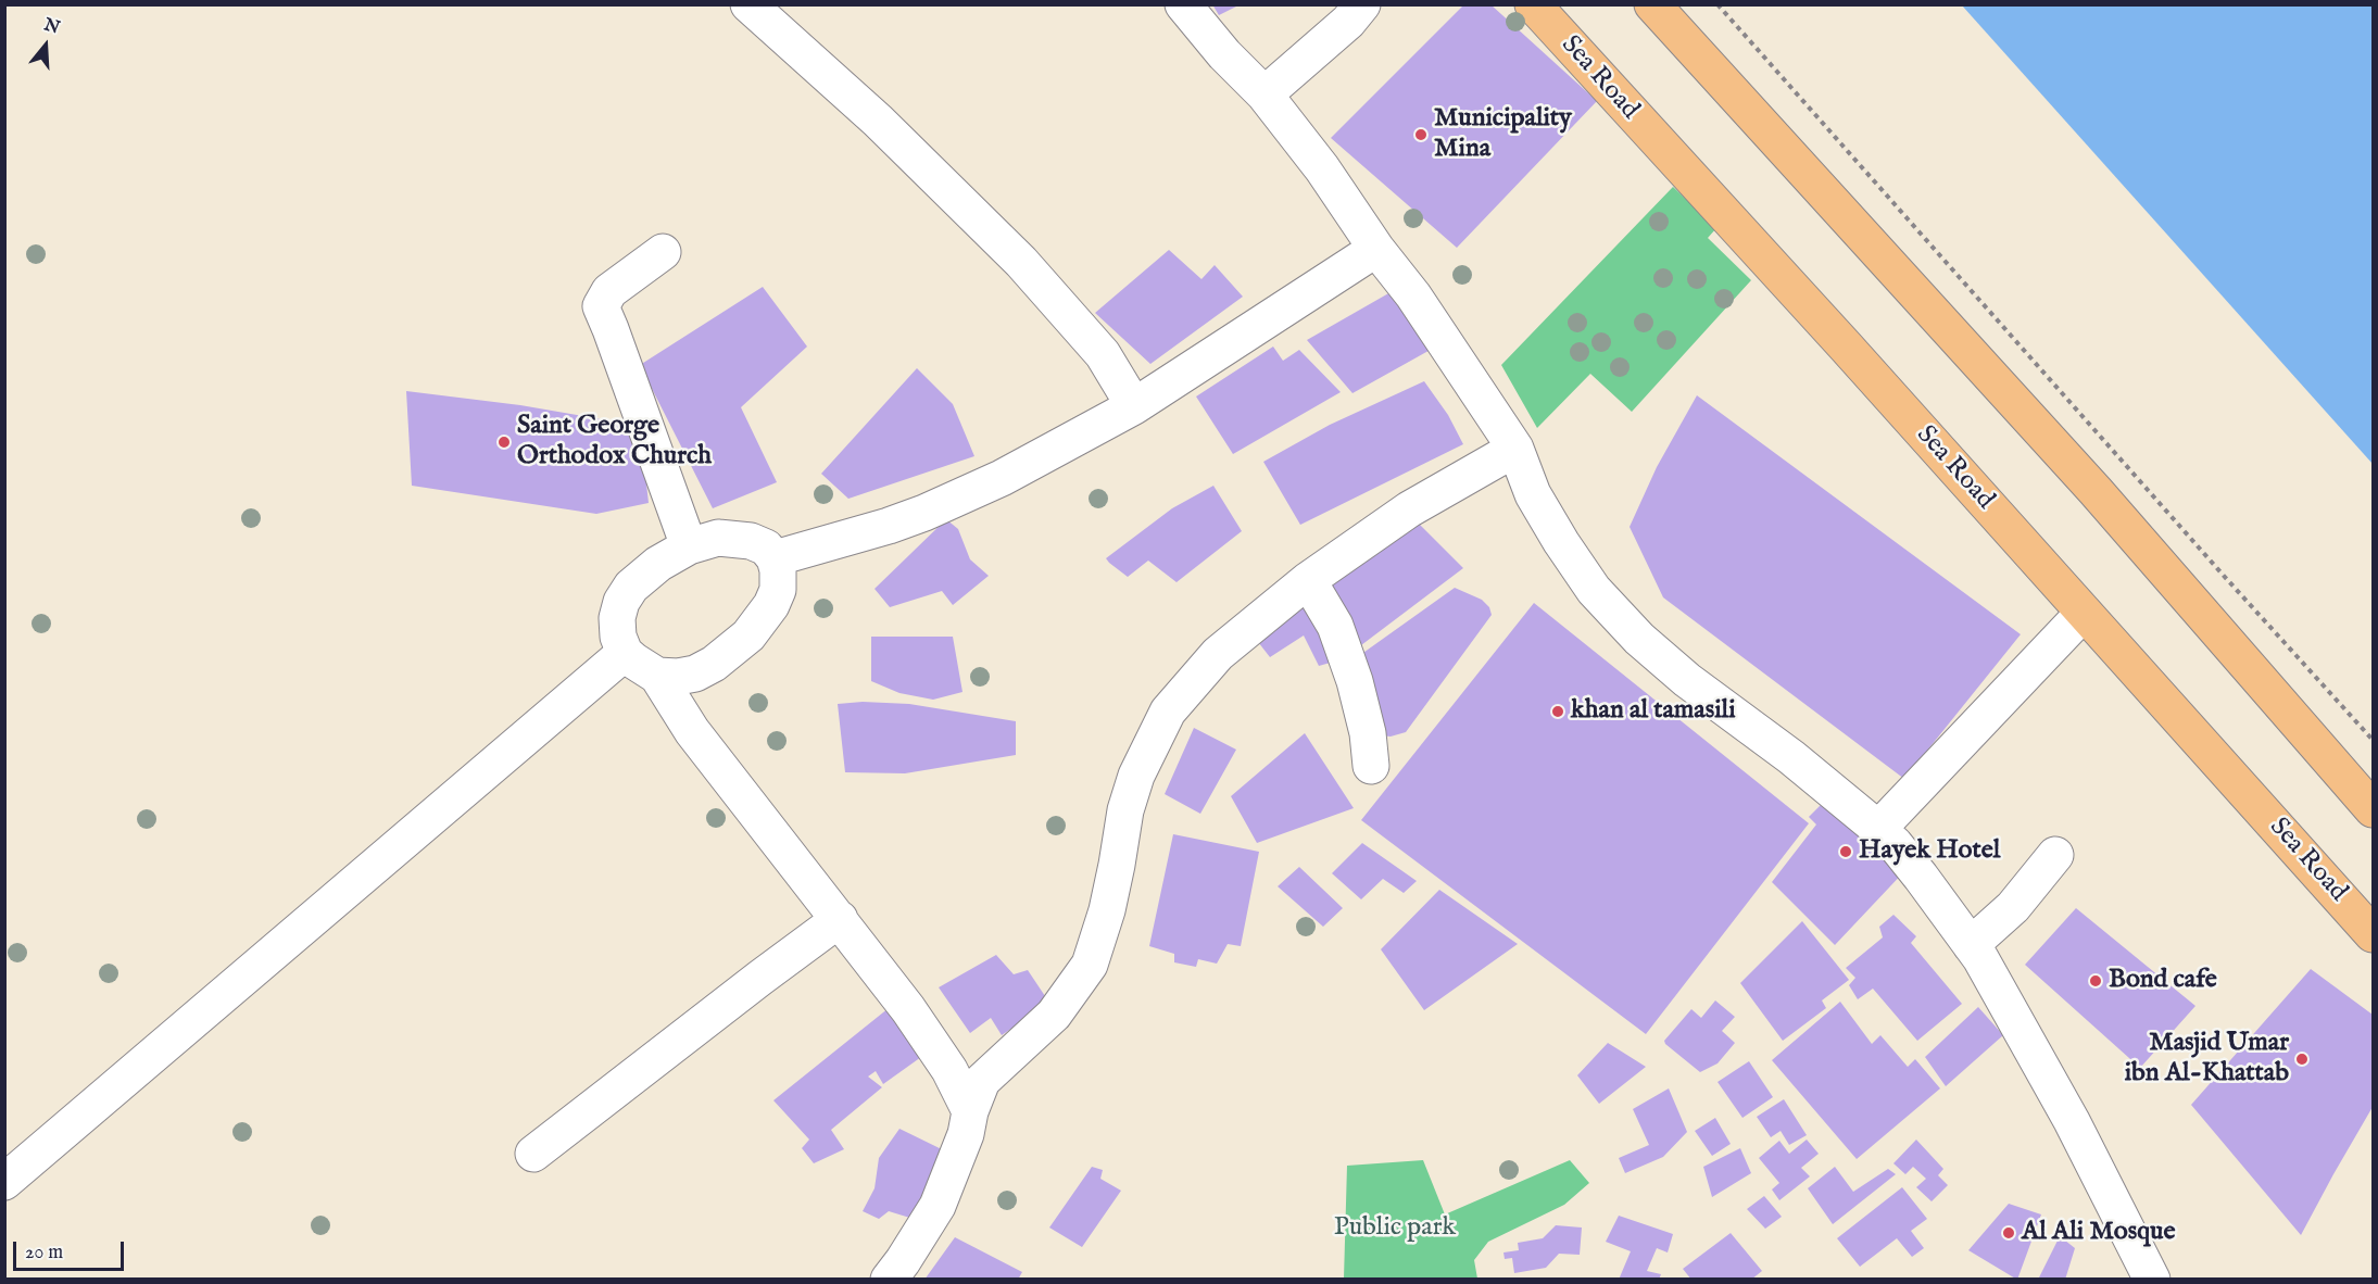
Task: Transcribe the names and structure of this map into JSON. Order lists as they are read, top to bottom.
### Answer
{
  "streets": {
    "highway": ["Sea Road"]
  },
  "parks": ["Public park"],
  "places": [
    "Municipality Mina",
    "Saint George Orthodox Church",
    "khan al tamasili",
    "Hayek Hotel",
    "Bond cafe",
    "Masjid Umar ibn Al-Khattab",
    "Al Ali Mosque"
  ],
  "scale_bar": "20 m",
  "north": "top"
}
